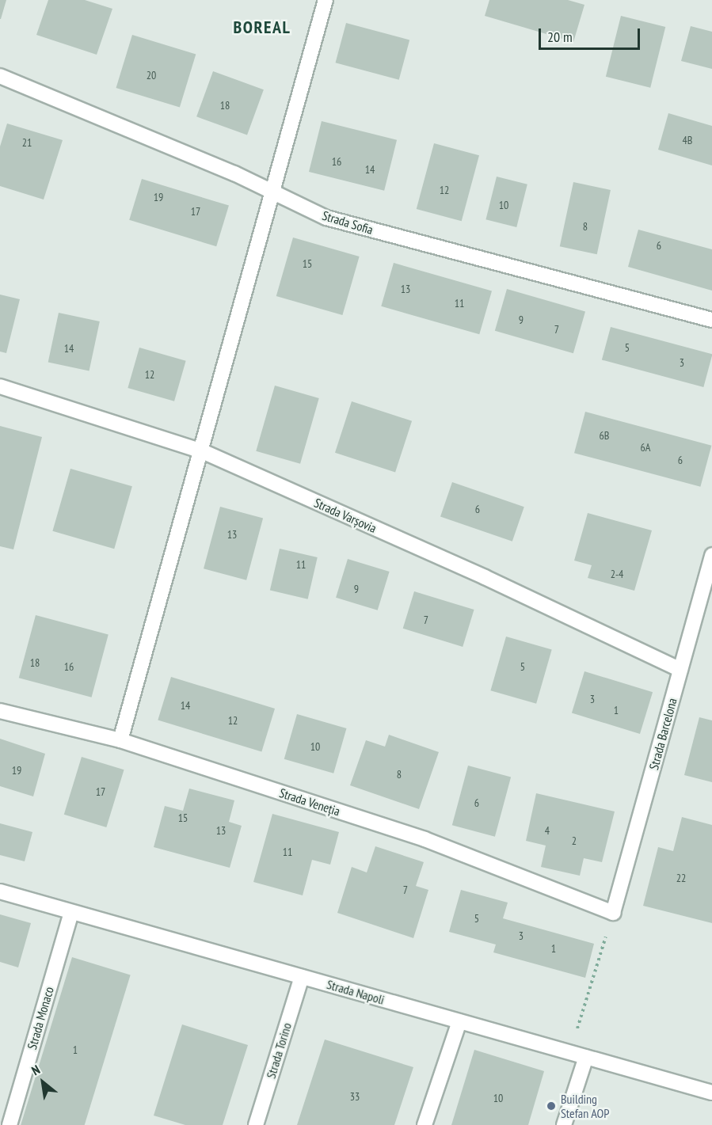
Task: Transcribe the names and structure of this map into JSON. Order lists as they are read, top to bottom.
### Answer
{
  "streets": {
    "street": [
      "Strada Sofia",
      "Strada Varșovia",
      "Strada Barcelona",
      "Strada Veneția",
      "Strada Napoli",
      "Strada Monaco",
      "Strada Torino"
    ]
  },
  "crossings": [
    ["Strada Varșovia", "Strada Barcelona"],
    ["Strada Barcelona", "Strada Veneția"],
    ["Strada Napoli", "Strada Monaco"],
    ["Strada Napoli", "Strada Torino"]
  ],
  "districts": ["BOREAL"],
  "places": ["Building Stefan AOP"],
  "house_numbers": [
    "20",
    "18",
    "4B",
    "21",
    "16",
    "14",
    "12",
    "19",
    "10",
    "17",
    "8",
    "6",
    "15",
    "13",
    "11",
    "9",
    "7",
    "5",
    "14",
    "3",
    "12",
    "6B",
    "6A",
    "6",
    "6",
    "13",
    "11",
    "2-4",
    "9",
    "7",
    "18",
    "16",
    "5",
    "3",
    "14",
    "1",
    "12",
    "10",
    "19",
    "8",
    "17",
    "6",
    "15",
    "13",
    "4",
    "2",
    "11",
    "22",
    "7",
    "5",
    "3",
    "1",
    "1",
    "33",
    "10"
  ],
  "scale_bar": "20 m",
  "north": "top left"
}
